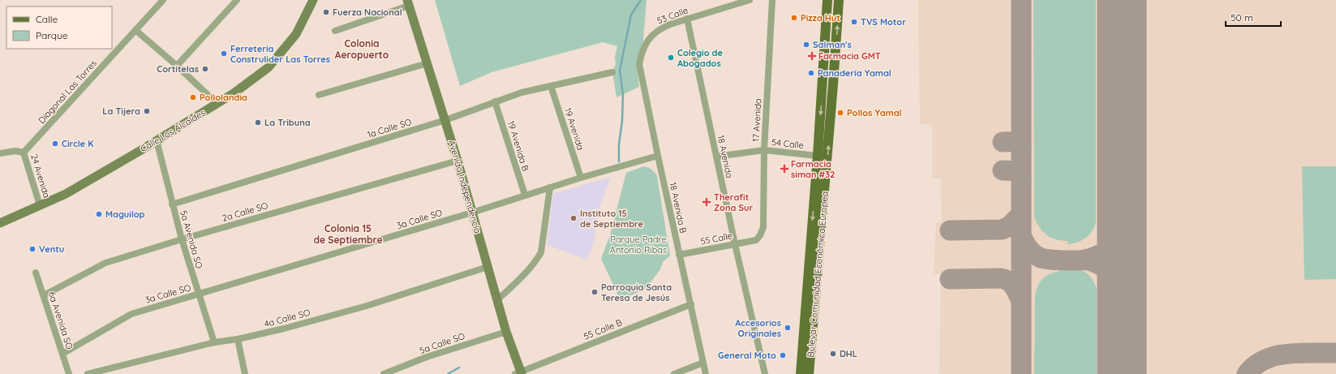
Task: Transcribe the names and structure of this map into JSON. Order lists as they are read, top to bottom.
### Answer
{
  "streets": {
    "main road": ["Calle Los Alcaldes", "Avenida Independencia", "Bulevar Comunidad Económica Europea"],
    "street": [
      "53 Calle",
      "Diagonal Las Torres",
      "17 Avenida",
      "1a Calle SO",
      "19 Avenida",
      "54 Calle",
      "19 Avenida B",
      "18 Avenida",
      "24 Avenida",
      "18 Avenida B",
      "2a Calle SO",
      "3a Calle SO",
      "55 Calle",
      "5a Avenida SO",
      "4a Calle SO",
      "6a Avenida SO",
      "55 Calle B",
      "5a Calle SO"
    ]
  },
  "crossings": [
    ["53 Calle", "18 Avenida"],
    ["53 Calle", "18 Avenida B"],
    ["Diagonal Las Torres", "24 Avenida"],
    ["17 Avenida", "54 Calle"],
    ["17 Avenida", "55 Calle"],
    ["1a Calle SO", "19 Avenida"],
    ["1a Calle SO", "19 Avenida B"],
    ["1a Calle SO", "Avenida Independencia"],
    ["1a Calle SO", "5a Avenida SO"],
    ["19 Avenida", "3a Calle SO"],
    ["Calle Los Alcaldes", "24 Avenida"],
    ["Calle Los Alcaldes", "5a Avenida SO"],
    ["54 Calle", "18 Avenida"],
    ["54 Calle", "Bulevar Comunidad Económica Europea"],
    ["19 Avenida B", "3a Calle SO"],
    ["18 Avenida", "55 Calle"],
    ["Avenida Independencia", "2a Calle SO"],
    ["Avenida Independencia", "3a Calle SO"],
    ["Avenida Independencia", "4a Calle SO"],
    ["Avenida Independencia", "55 Calle B"],
    ["Avenida Independencia", "5a Calle SO"],
    ["18 Avenida B", "3a Calle SO"],
    ["18 Avenida B", "55 Calle"],
    ["18 Avenida B", "55 Calle B"],
    ["2a Calle SO", "5a Avenida SO"],
    ["2a Calle SO", "6a Avenida SO"],
    ["3a Calle SO", "5a Avenida SO"],
    ["3a Calle SO", "6a Avenida SO"],
    ["5a Avenida SO", "4a Calle SO"]
  ],
  "districts": ["Colonia Aeropuerto", "Colonia 15 de Septiembre"],
  "parks": ["Parque Padre Antonio Ribas"],
  "places": {
    "other": [
      "Fuerza Nacional",
      "Pizza Hut",
      "TVS Motor",
      "Salman's",
      "Ferretería Construlider Las Torres",
      "Colegio de Abogados",
      "Cortitelas",
      "Panadería Yamal",
      "Pollolandia",
      "La Tijera",
      "Pollos Yamal",
      "La Tribuna",
      "Circle K",
      "Maguilop",
      "Instituto 15 de Septiembre",
      "Ventu",
      "Parroquia Santa Teresa de Jesús",
      "Accesorios Originales",
      "DHL",
      "General Moto"
    ],
    "health": ["Farmacia GMT", "Farmacia siman #32", "Therafit Zona Sur"]
  },
  "legend": ["Calle", "Parque"],
  "scale_bar": "50 m"
}
